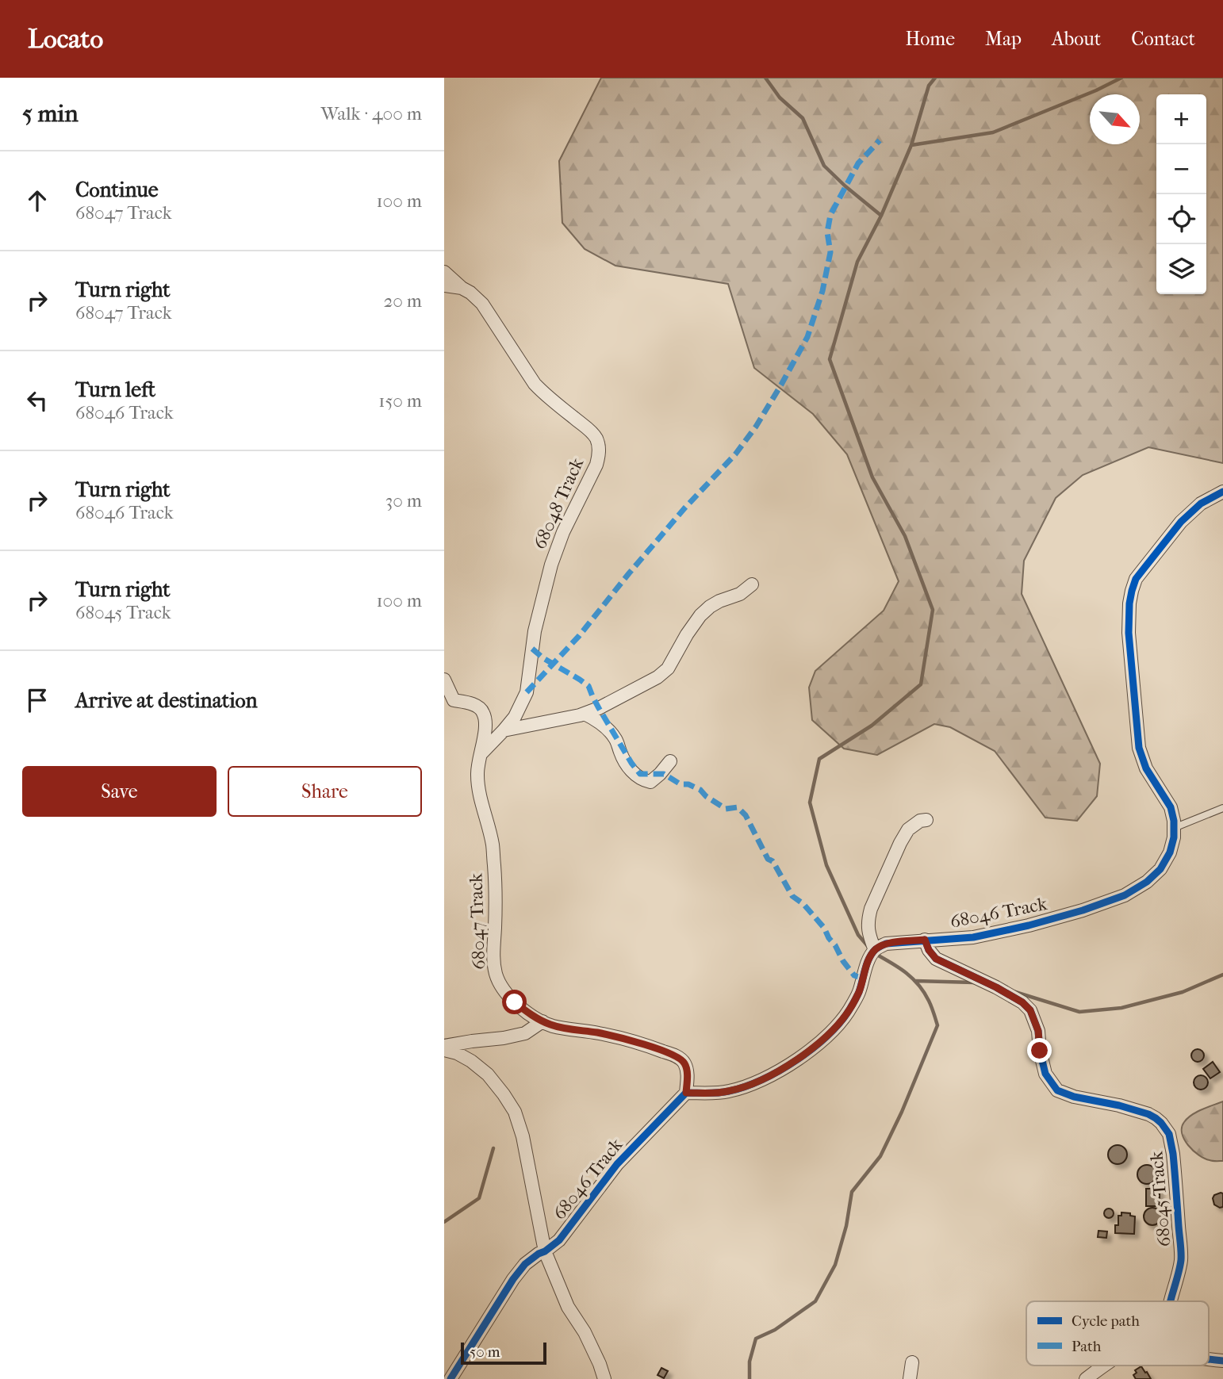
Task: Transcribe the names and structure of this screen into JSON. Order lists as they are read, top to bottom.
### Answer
{
  "streets": {
    "street": [
      "68048 Track",
      "68046 Track",
      "68047 Track",
      "68045 Track"
    ]
  },
  "crossings": [
    ["68048 Track", "68047 Track"],
    ["68046 Track", "68047 Track"],
    ["68046 Track", "68045 Track"]
  ],
  "legend": ["Cycle path", "Path"],
  "scale_bar": "50 m",
  "north": "bottom right",
  "page": {
    "header": "Locato",
    "nav": [
      "Home",
      "Map",
      "About",
      "Contact"
    ],
    "heading": ["5 min", "Walk · 400 m"],
    "map_buttons": ["+", "−"],
    "list": [
      ["Continue", "68047 Track", "100 m"],
      ["Turn right", "68047 Track", "20 m"],
      ["Turn left", "68046 Track", "150 m"],
      ["Turn right", "68046 Track", "30 m"],
      ["Turn right", "68045 Track", "100 m"],
      "Arrive at destination"
    ],
    "buttons": ["Save", "Share"],
    "scale": "50 m"
  }
}
